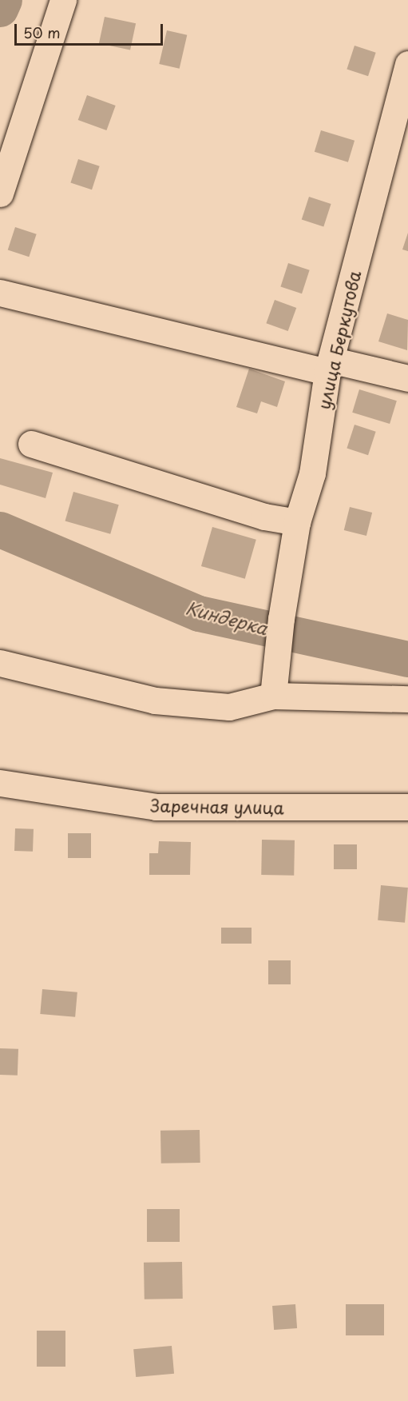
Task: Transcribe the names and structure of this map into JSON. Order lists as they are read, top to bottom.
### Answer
{
  "streets": {
    "street": ["улица Беркутова", "Заречная улица"]
  },
  "water": ["Киндерка"],
  "scale_bar": "50 m"
}
